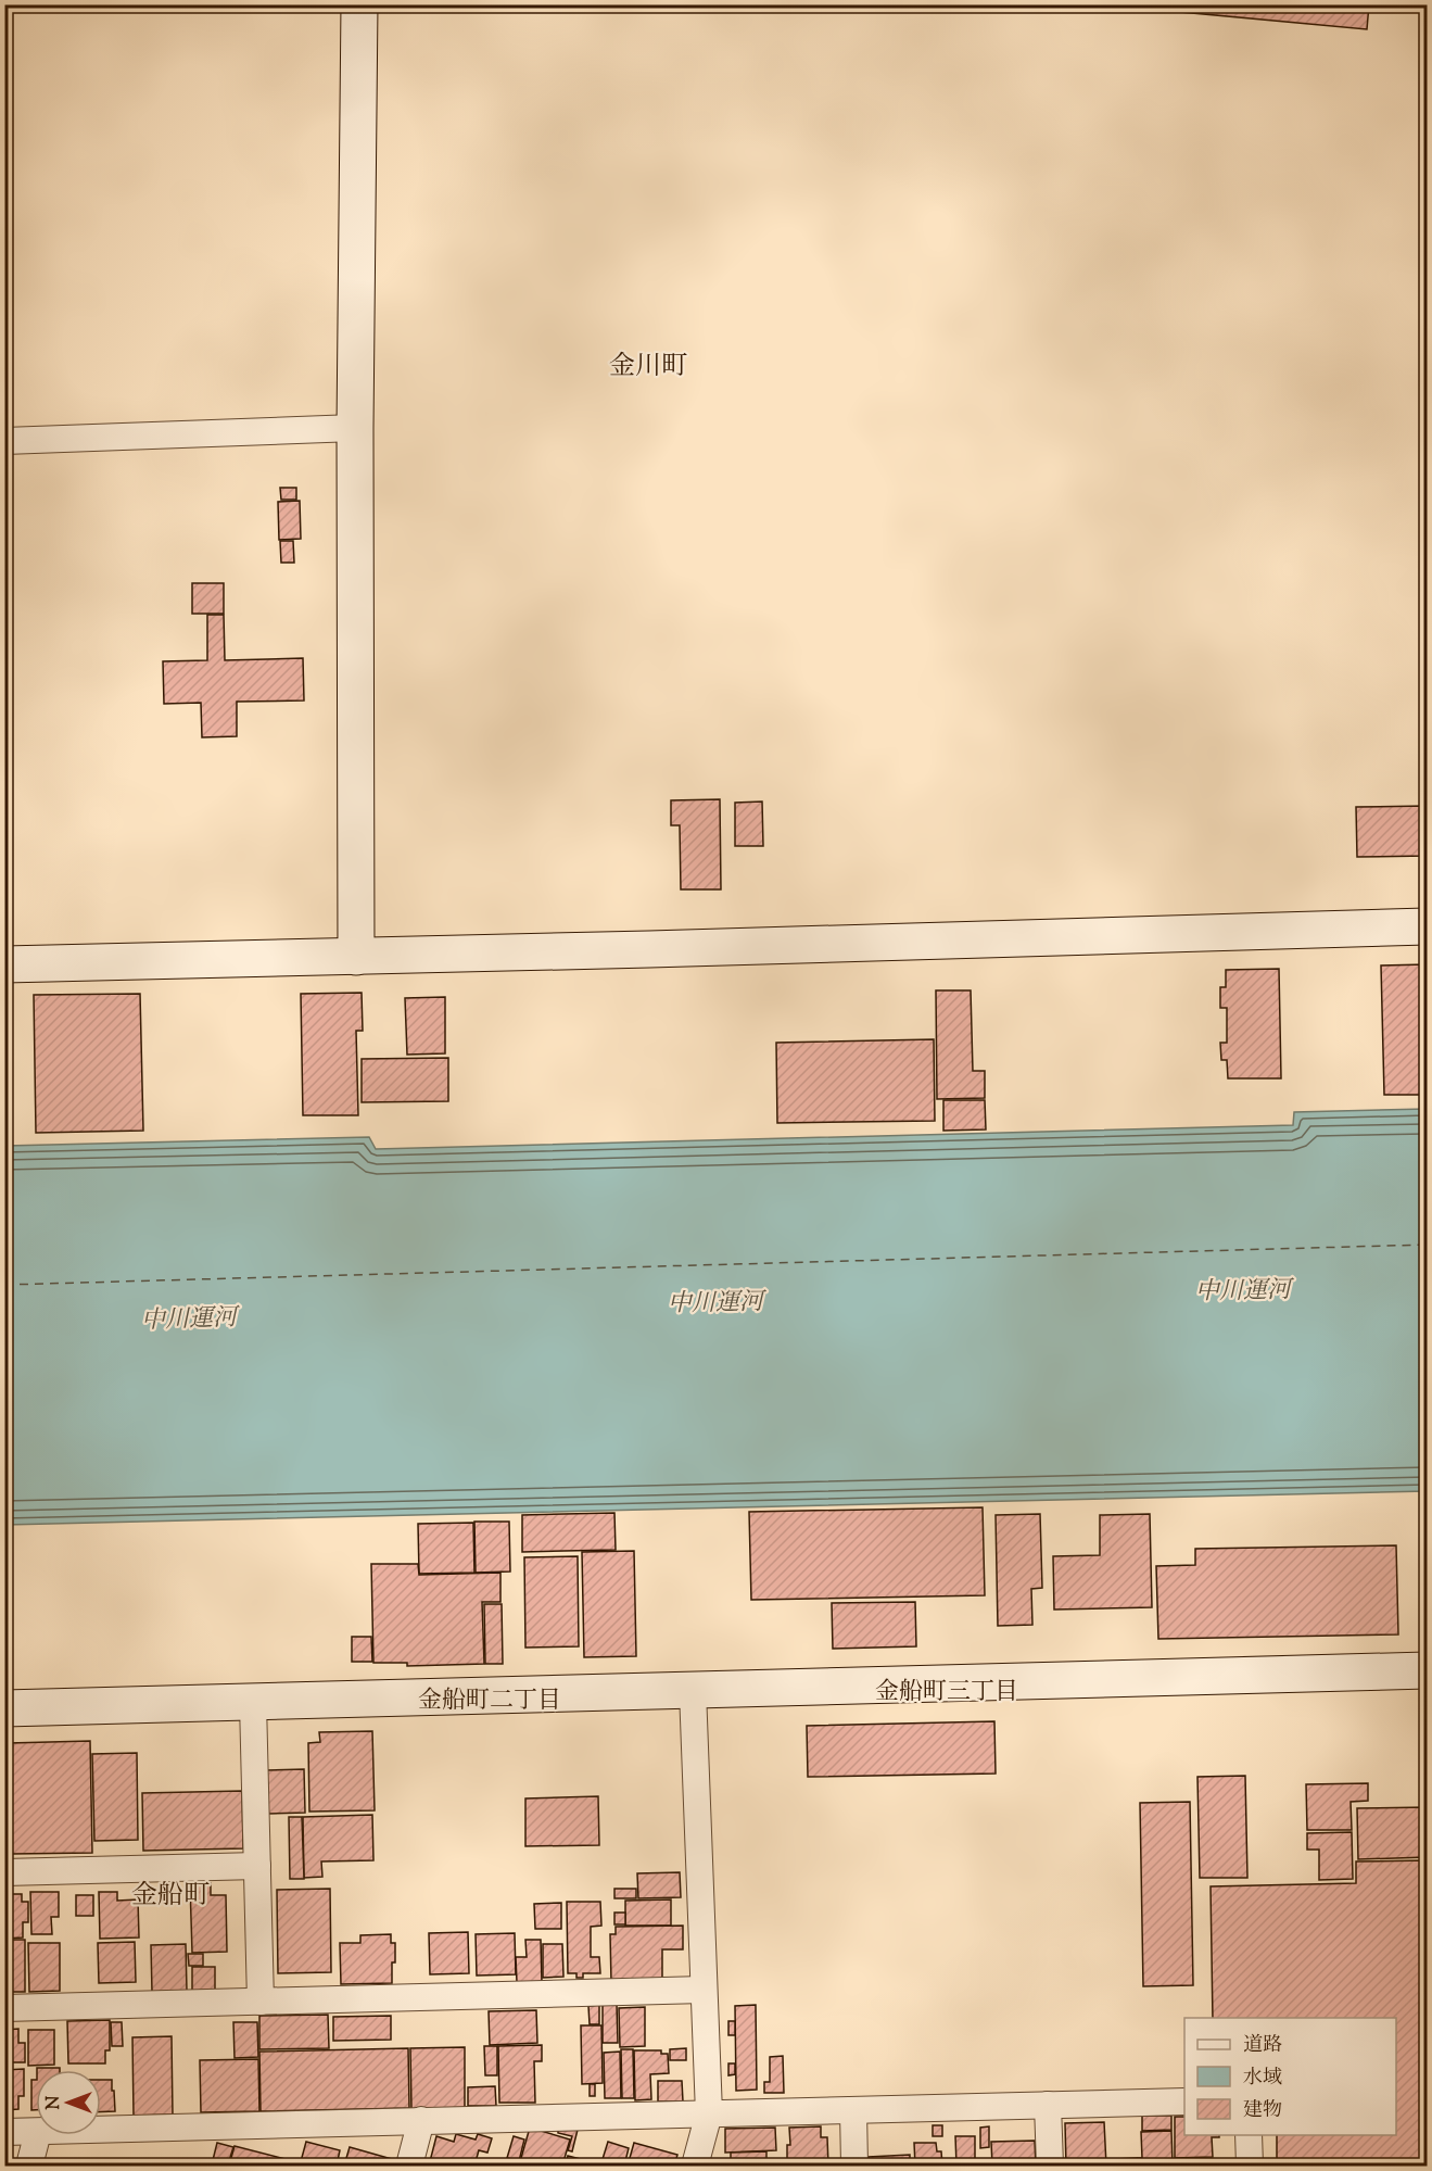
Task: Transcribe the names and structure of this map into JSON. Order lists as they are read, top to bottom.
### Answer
{
  "districts": [
    "金川町",
    "金船町三丁目",
    "金船町二丁目",
    "金船町"
  ],
  "water": ["中川運河"],
  "legend": ["道路", "水域", "建物"],
  "north": "left"
}
